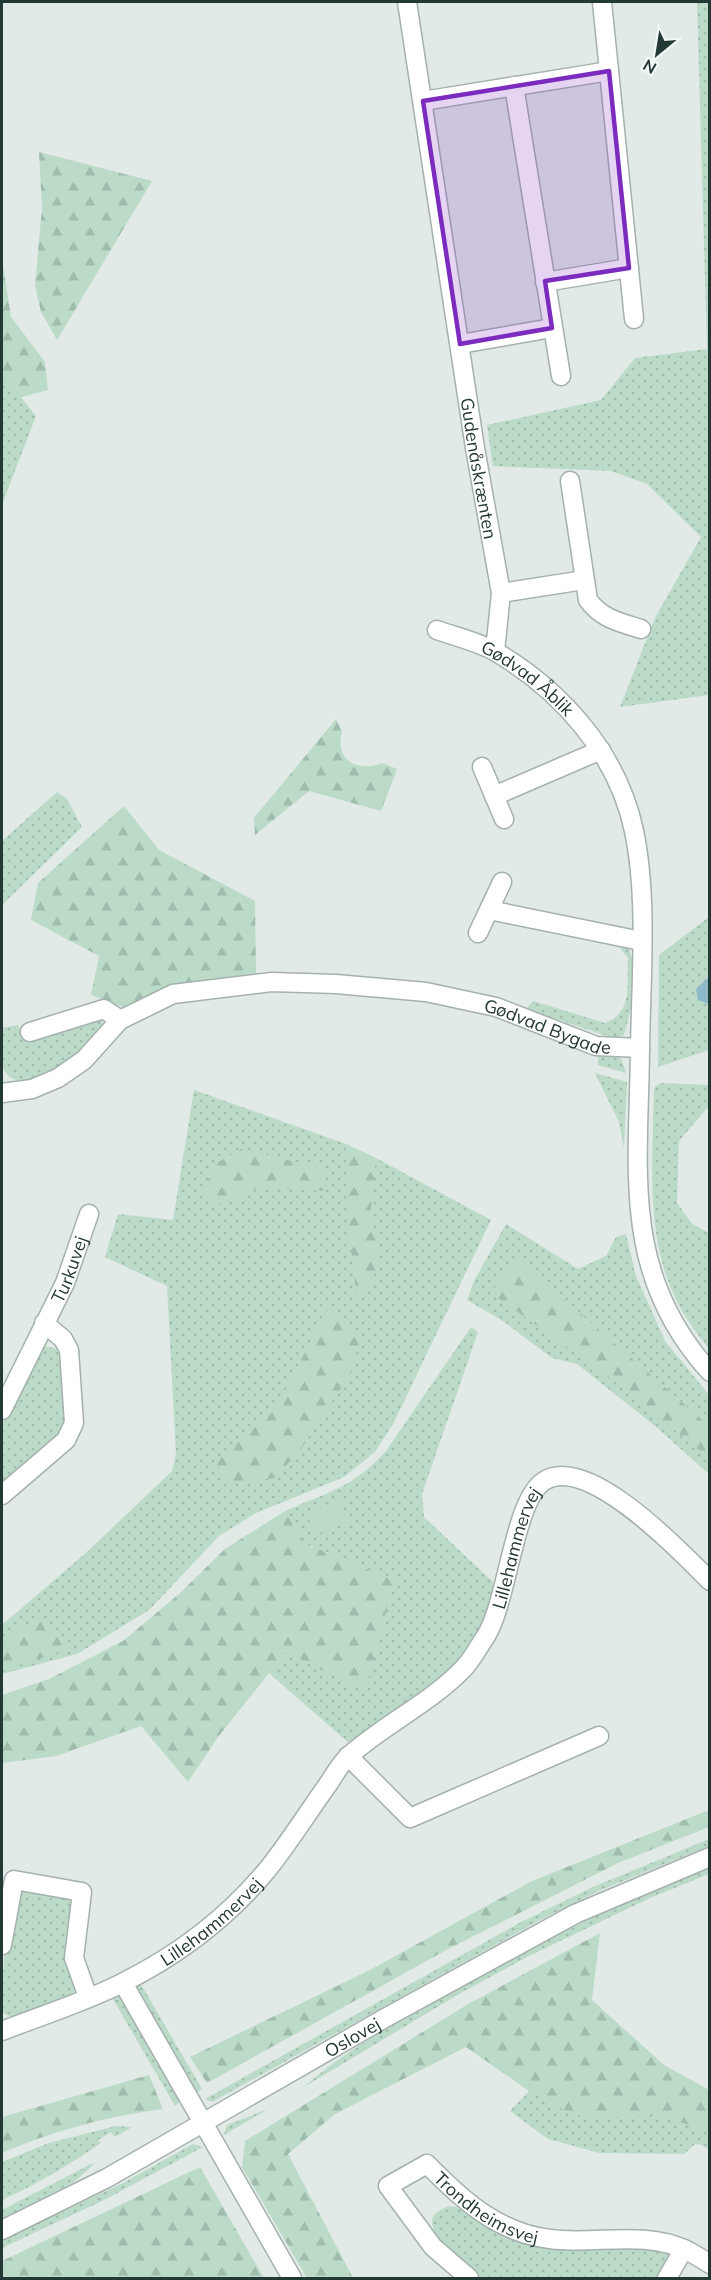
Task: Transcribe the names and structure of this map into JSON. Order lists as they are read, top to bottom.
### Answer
{
  "streets": {
    "street": [
      "Gudenåskrænten",
      "Gødvad Åblik",
      "Gødvad Bygade",
      "Turkuvej",
      "Lillehammervej",
      "Oslovej",
      "Trondheimsvej"
    ]
  },
  "crossings": [
    ["Gudenåskrænten", "Gødvad Åblik"],
    ["Gødvad Åblik", "Gødvad Bygade"]
  ],
  "north": "bottom left"
}
